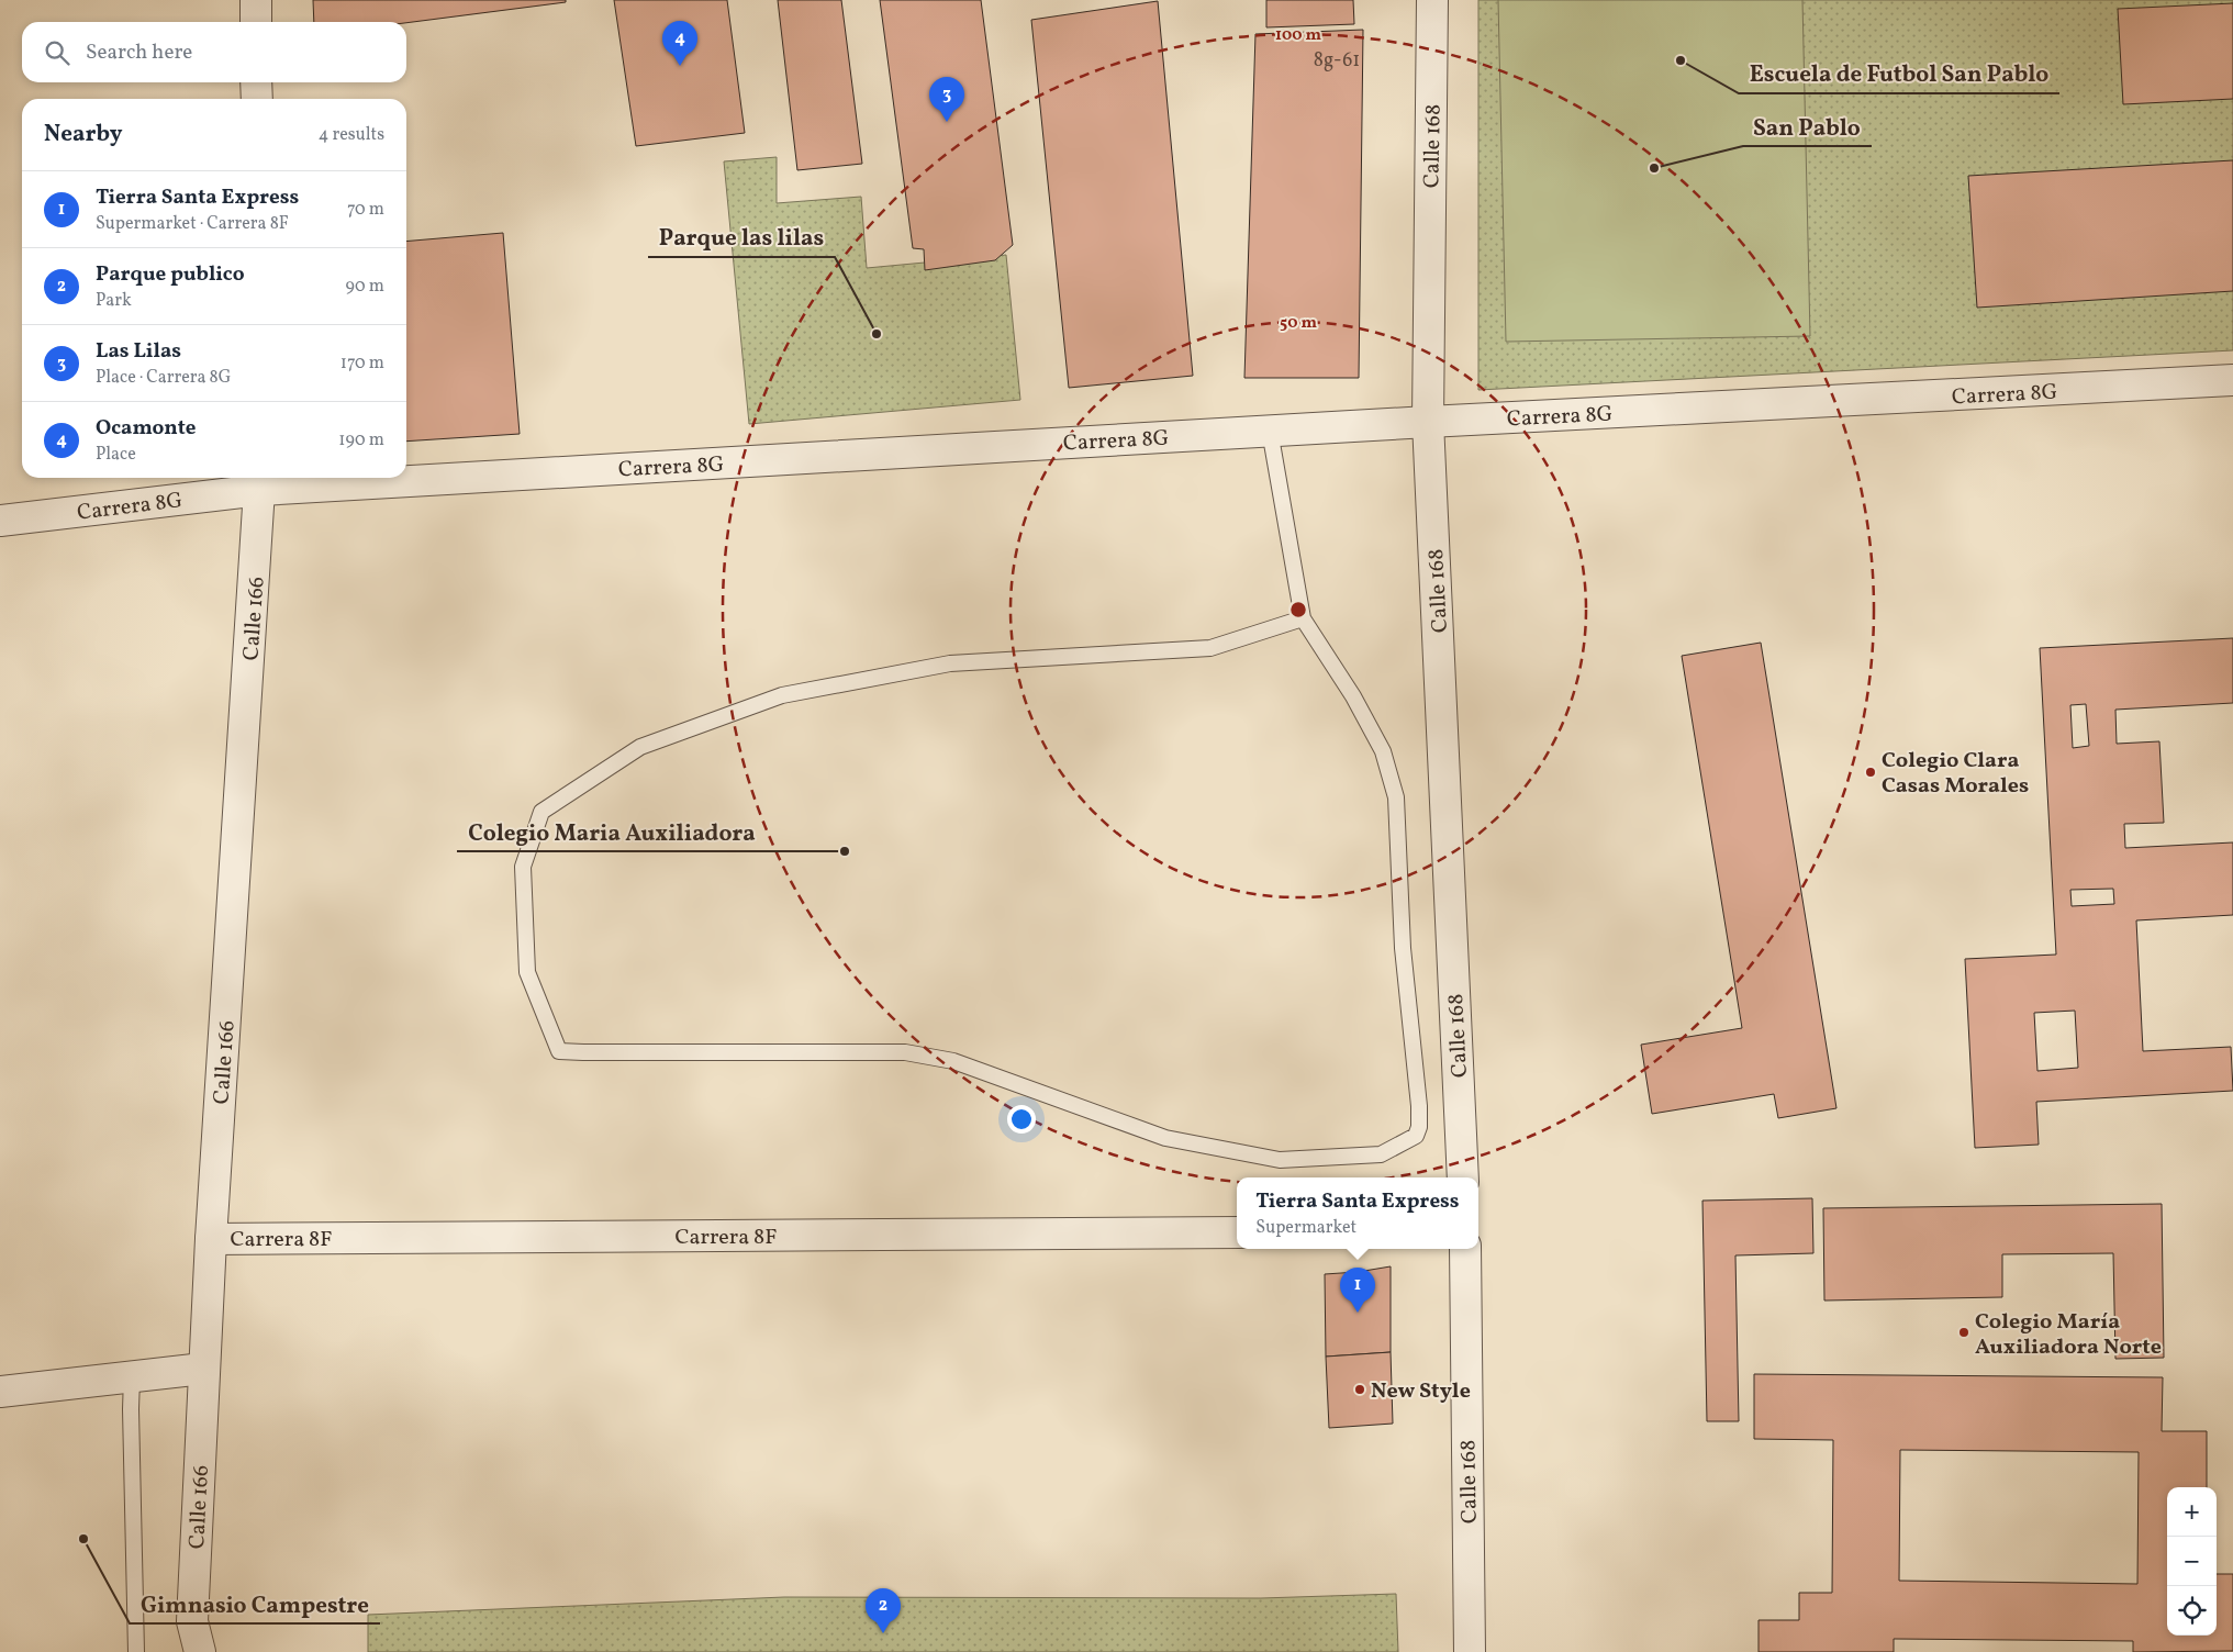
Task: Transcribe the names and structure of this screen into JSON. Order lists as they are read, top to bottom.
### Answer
{
  "streets": {
    "street": [
      "Calle 168",
      "Carrera 8G",
      "Calle 166",
      "Carrera 8F"
    ]
  },
  "crossings": [
    ["Calle 168", "Carrera 8G"],
    ["Carrera 8G", "Calle 166"],
    ["Calle 166", "Carrera 8F"]
  ],
  "places": [
    "Escuela de Futbol San Pablo",
    "San Pablo",
    "Parque las lilas",
    "Colegio Clara Casas Morales",
    "Colegio Maria Auxiliadora",
    "Colegio María Auxiliadora Norte",
    "New Style",
    "Gimnasio Campestre"
  ],
  "house_numbers": ["8g-61"],
  "page": {
    "pins": [
      "4",
      "3",
      "1",
      "2"
    ],
    "search": "Search here",
    "heading": ["Nearby", "4 results"],
    "list": [
      {
        "mark": "1",
        "name": "Tierra Santa Express",
        "note": "Supermarket · Carrera 8F",
        "value": "70 m"
      },
      {
        "mark": "2",
        "name": "Parque publico",
        "note": "Park",
        "value": "90 m"
      },
      {
        "mark": "3",
        "name": "Las Lilas",
        "note": "Place · Carrera 8G",
        "value": "170 m"
      },
      {
        "mark": "4",
        "name": "Ocamonte",
        "note": "Place",
        "value": "190 m"
      }
    ],
    "popup": ["Tierra Santa Express", "Supermarket"],
    "map_buttons": ["+", "−"]
  },
  "rings": ["100 m", "50 m"]
}
